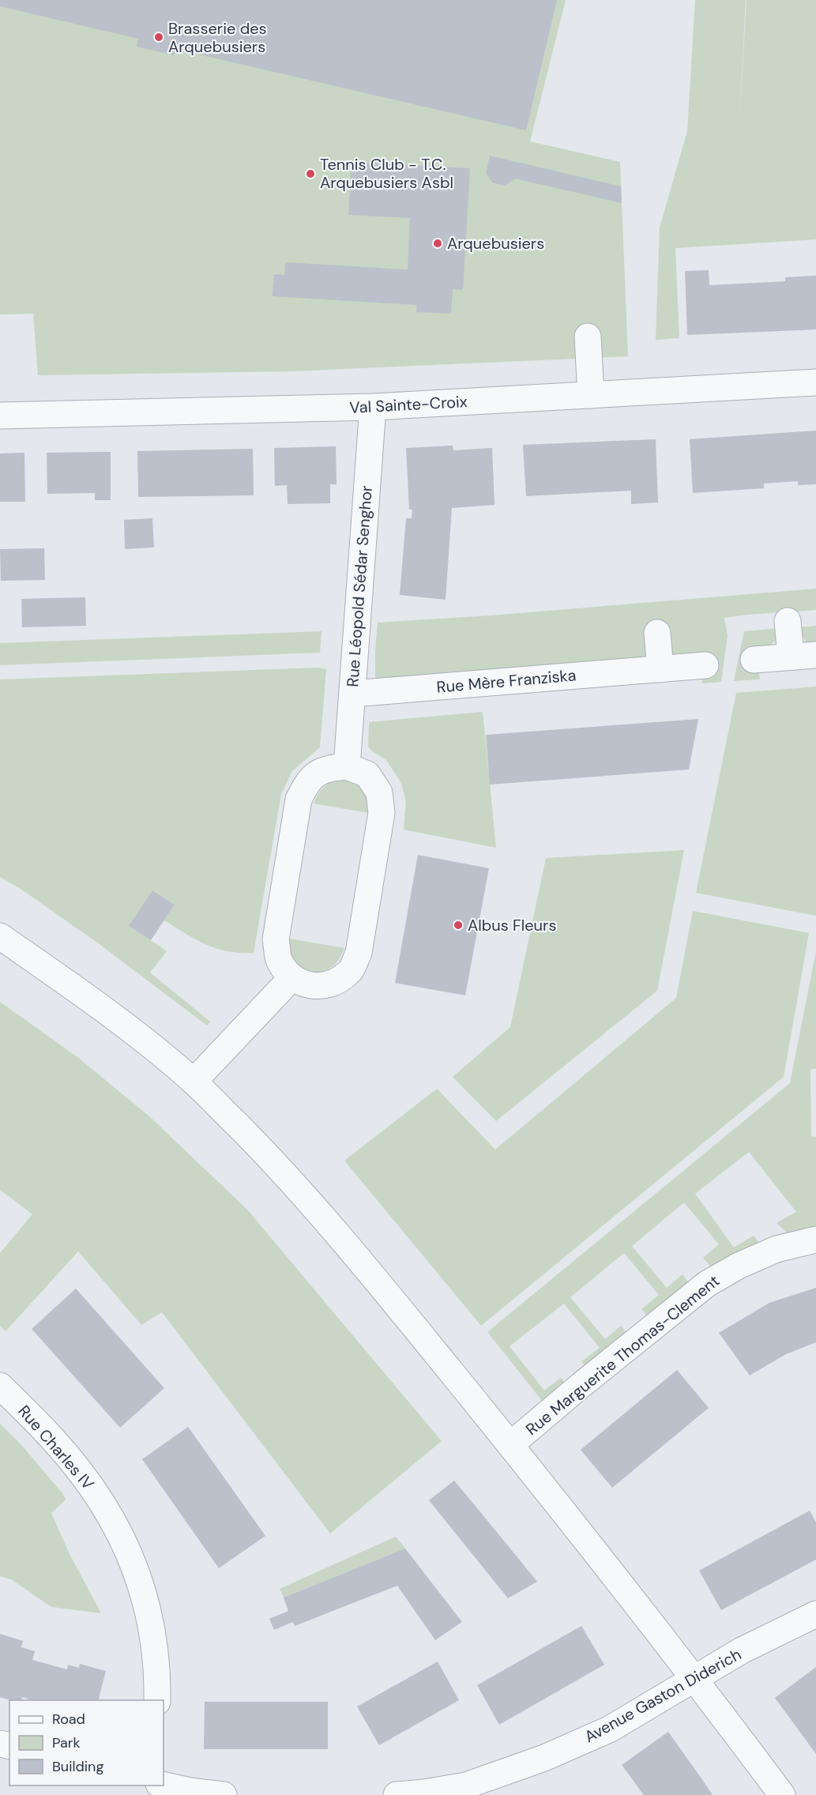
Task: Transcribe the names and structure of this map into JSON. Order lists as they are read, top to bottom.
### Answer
{
  "streets": {
    "street": [
      "Val Sainte-Croix",
      "Rue Léopold Sédar Senghor",
      "Rue Mère Franziska",
      "Rue Marguerite Thomas-Clement",
      "Rue Charles IV",
      "Avenue Gaston Diderich"
    ]
  },
  "crossings": [
    ["Val Sainte-Croix", "Rue Léopold Sédar Senghor"],
    ["Rue Léopold Sédar Senghor", "Rue Mère Franziska"]
  ],
  "places": [
    "Brasserie des Arquebusiers",
    "Tennis Club - T.C. Arquebusiers Asbl",
    "Arquebusiers",
    "Albus Fleurs"
  ],
  "legend": ["Road", "Park", "Building"]
}
